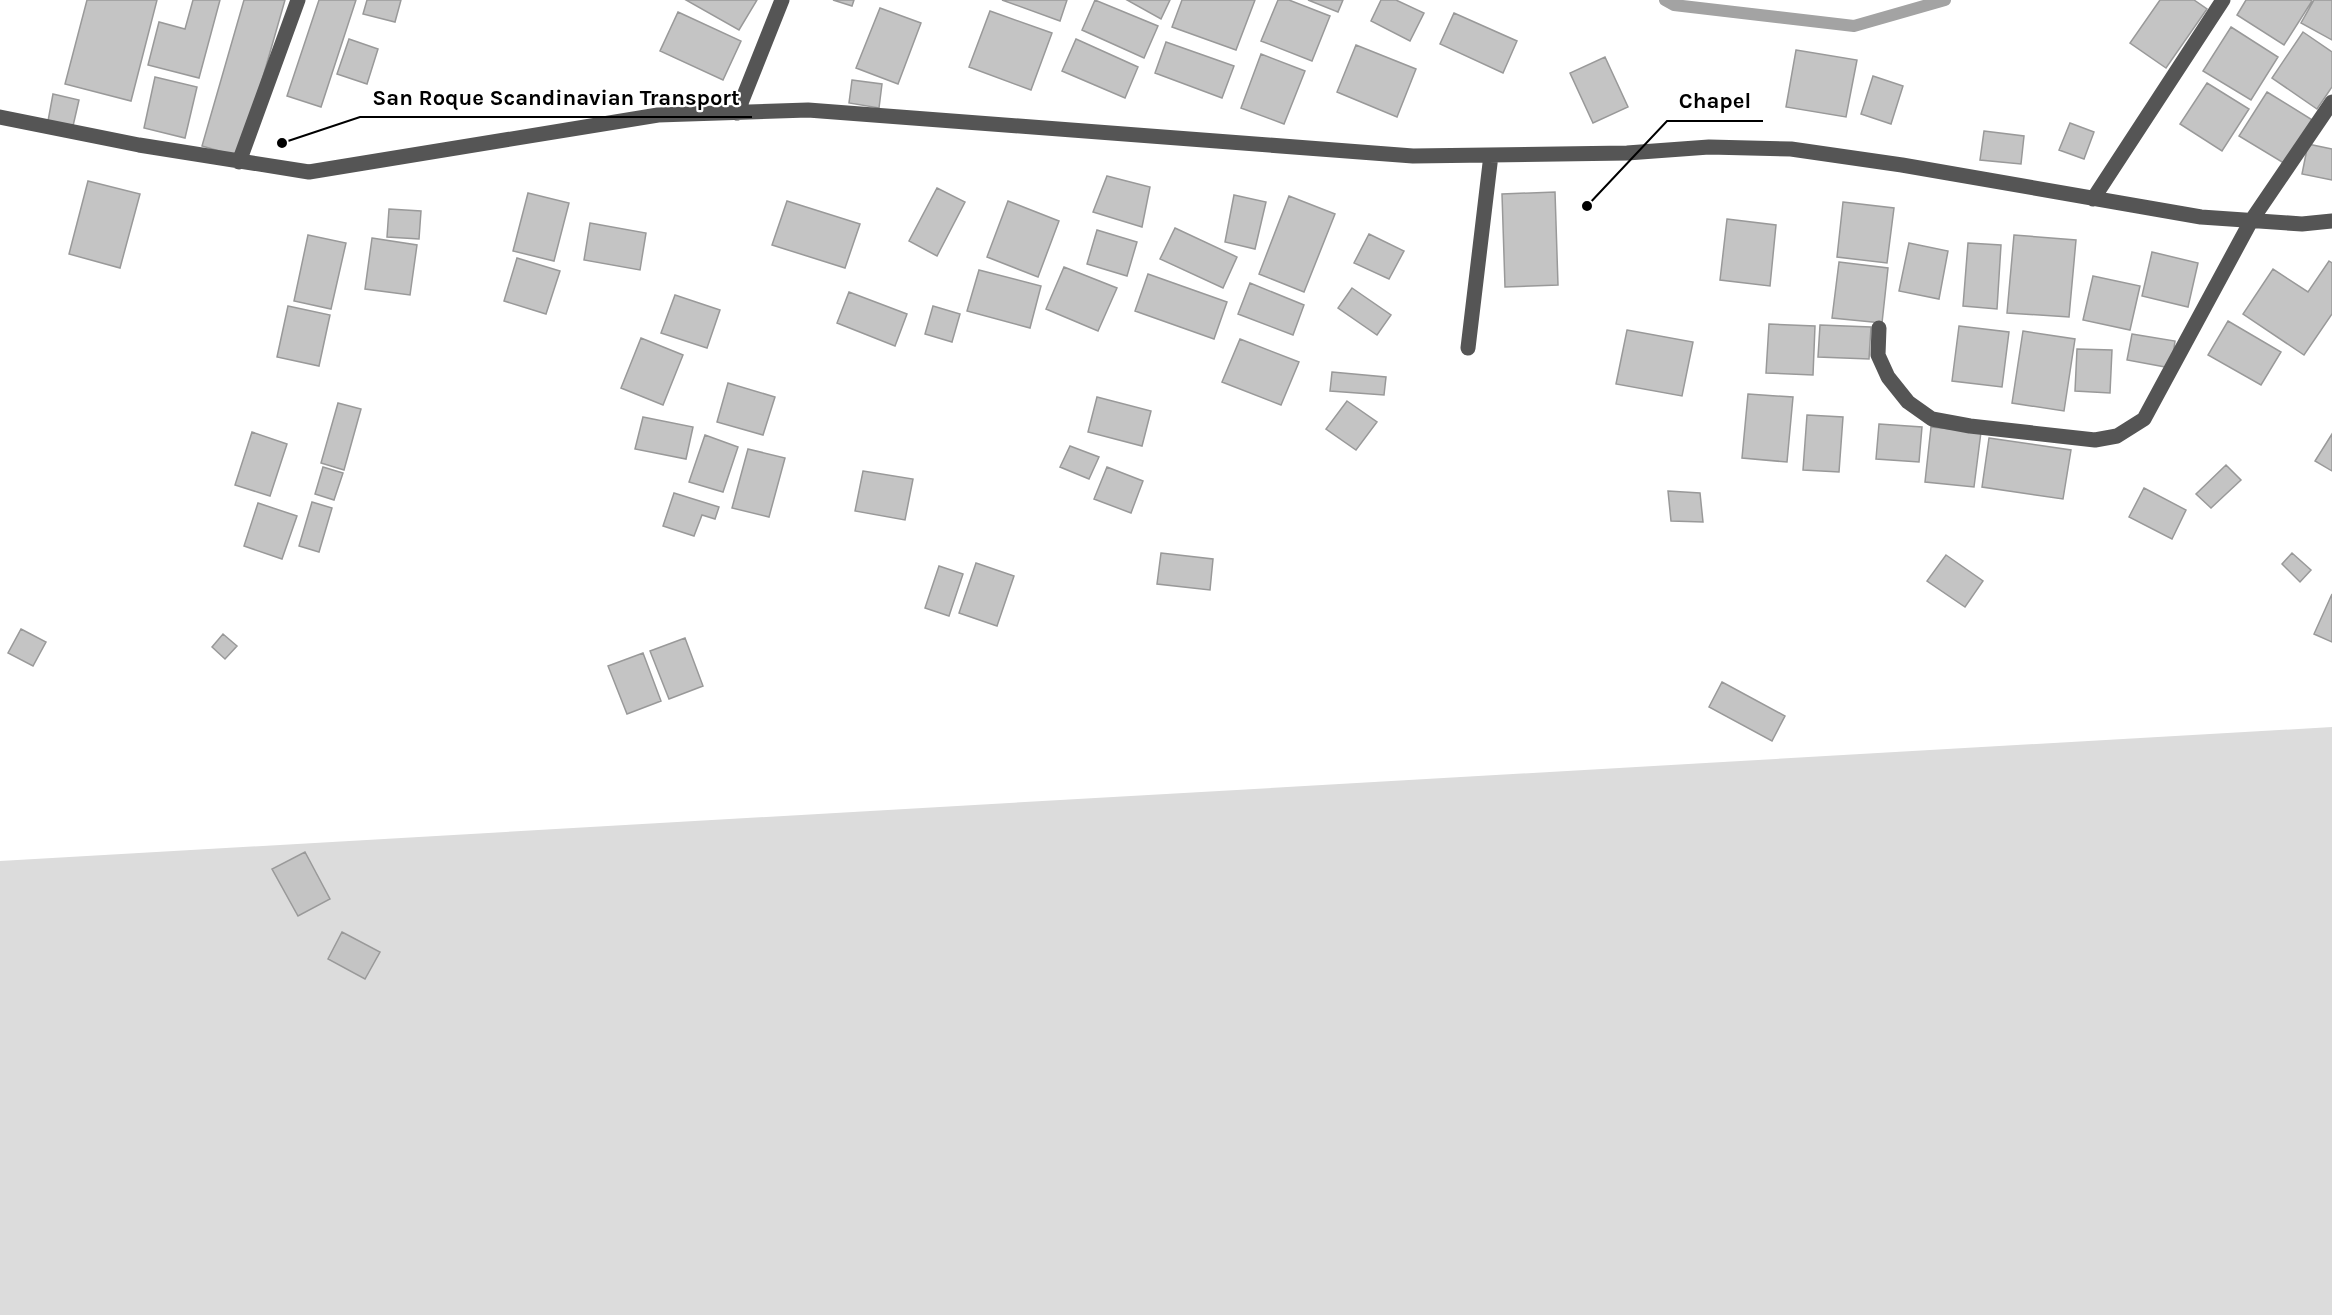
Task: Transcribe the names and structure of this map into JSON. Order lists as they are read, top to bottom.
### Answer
{
  "places": ["San Roque Scandinavian Transport", "Chapel"]
}
